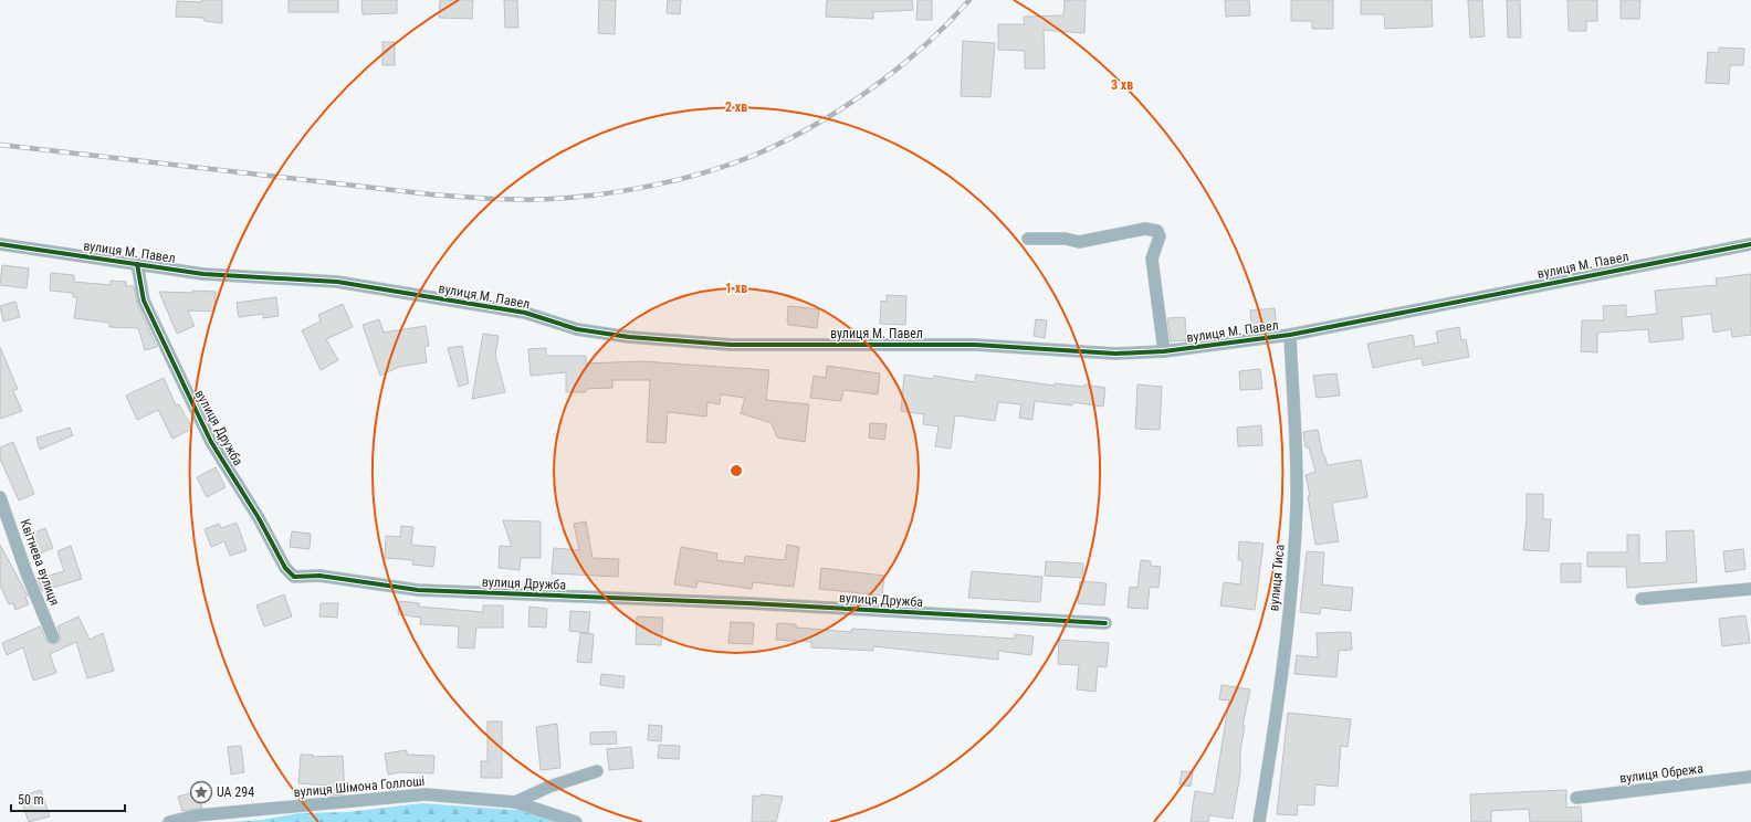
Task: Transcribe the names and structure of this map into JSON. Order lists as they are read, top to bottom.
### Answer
{
  "streets": {
    "street": [
      "вулиця М. Павел",
      "вулиця Дружба",
      "Квітнева вулиця",
      "вулиця Тиса",
      "вулиця Обрежа",
      "вулиця Шімона Голлоші"
    ]
  },
  "crossings": [
    ["вулиця М. Павел", "вулиця Дружба"],
    ["вулиця М. Павел", "вулиця Тиса"]
  ],
  "places": {
    "place": ["UA 294"]
  },
  "scale_bar": "50 m",
  "rings": ["3 хв", "2 хв", "1 хв"]
}
